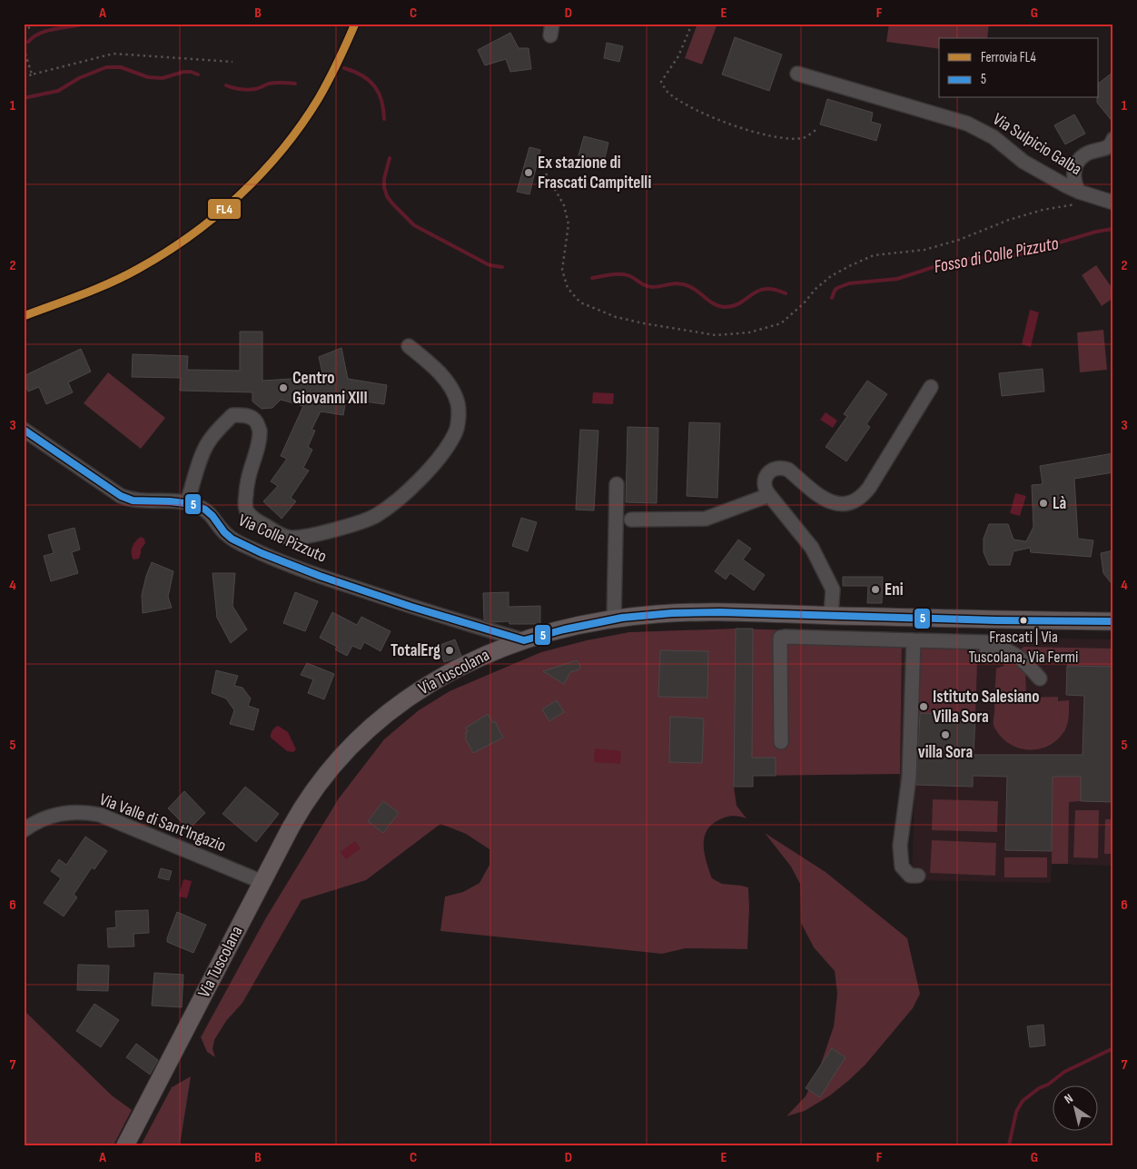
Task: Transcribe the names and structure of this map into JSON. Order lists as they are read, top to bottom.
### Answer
{
  "streets": {
    "main road": ["Via Tuscolana"],
    "street": ["Via Sulpicio Galba", "Via Colle Pizzuto", "Via Valle di Sant'Ingazio"]
  },
  "crossings": [
    ["Via Colle Pizzuto", "Via Tuscolana"],
    ["Via Tuscolana", "Via Valle di Sant'Ingazio"]
  ],
  "water": ["Fosso di Colle Pizzuto"],
  "places": [
    "Ex stazione di Frascati Campitelli",
    "Centro Giovanni XIII",
    "Là",
    "Eni",
    "Frascati | Via Tuscolana, Via Fermi",
    "TotalErg",
    "Istituto Salesiano Villa Sora",
    "villa Sora"
  ],
  "lines": ["rail line FL4", "transit line 5"],
  "legend": ["Ferrovia FL4", "5"],
  "north": "top left",
  "grid": {
    "columns": [
      "A",
      "B",
      "C",
      "D",
      "E",
      "F",
      "G"
    ],
    "rows": [
      "1",
      "2",
      "3",
      "4",
      "5",
      "6",
      "7"
    ]
  }
}
